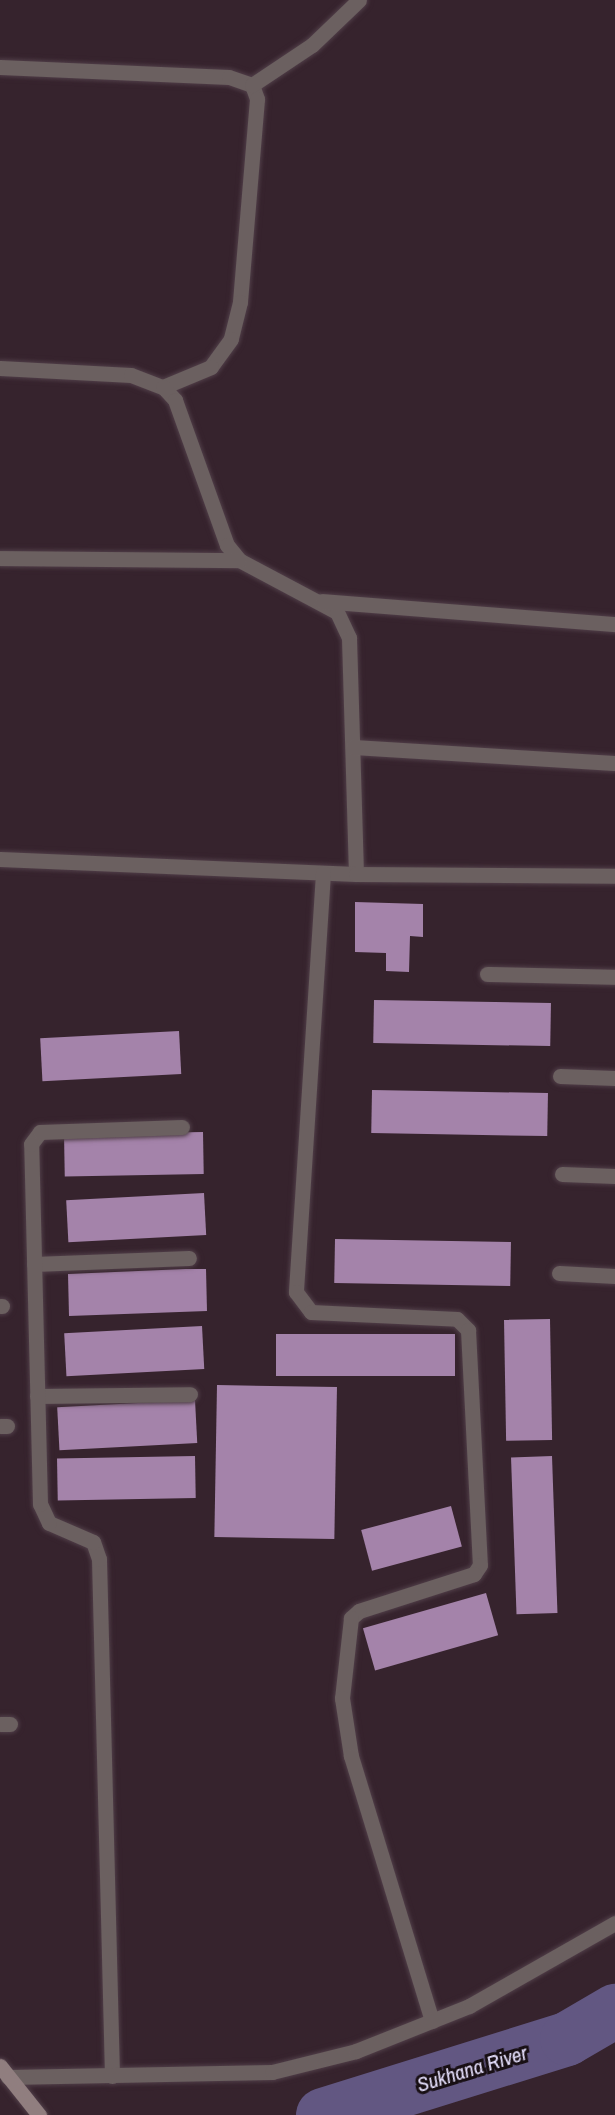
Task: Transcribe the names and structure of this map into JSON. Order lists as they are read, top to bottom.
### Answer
{
  "water": ["Sukhana River"]
}
